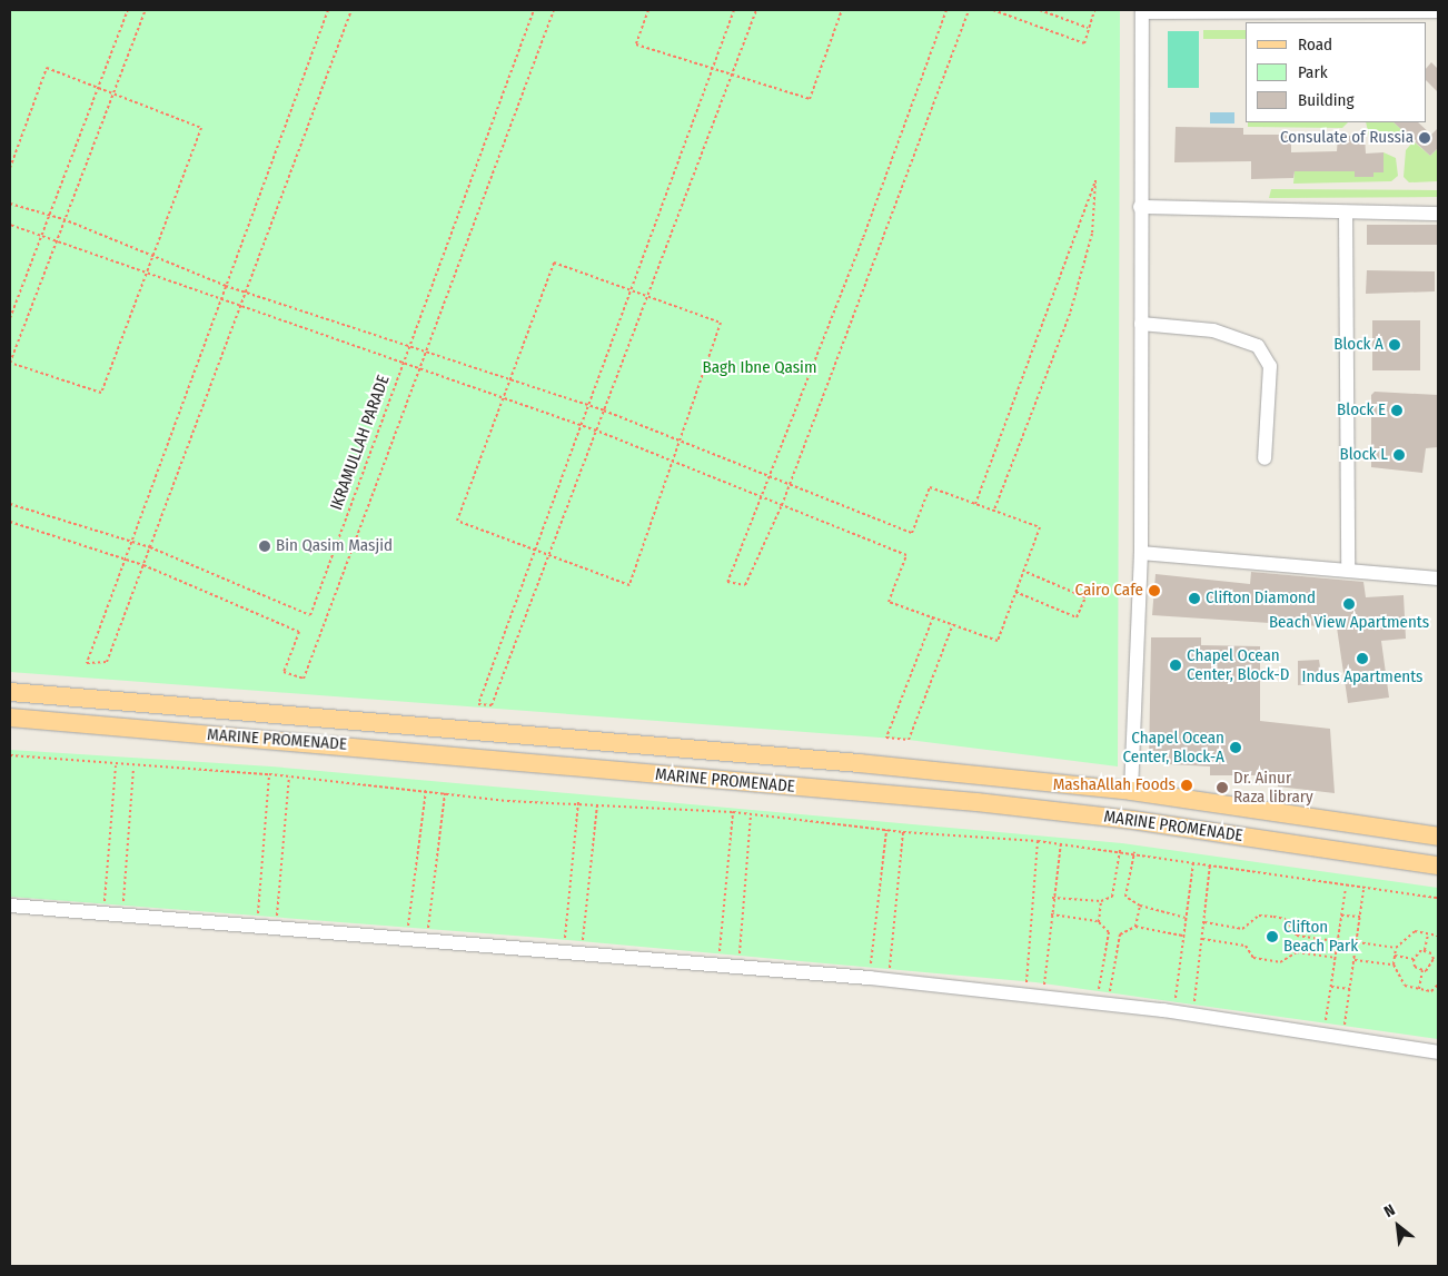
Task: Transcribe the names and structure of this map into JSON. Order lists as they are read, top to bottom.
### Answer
{
  "streets": {
    "main road": ["MARINE PROMENADE"],
    "path": ["IKRAMULLAH PARADE"]
  },
  "parks": ["Bagh Ibne Qasim"],
  "places": [
    "Consulate of Russia",
    "Block A",
    "Block E",
    "Block L",
    "Bin Qasim Masjid",
    "Cairo Cafe",
    "Clifton Diamond",
    "Beach View Apartments",
    "Indus Apartments",
    "Chapel Ocean Center, Block-D",
    "Chapel Ocean Center, Block-A",
    "MashaAllah Foods",
    "Dr. Ainur Raza library",
    "Clifton Beach Park"
  ],
  "legend": ["Road", "Park", "Building"],
  "north": "top left"
}
